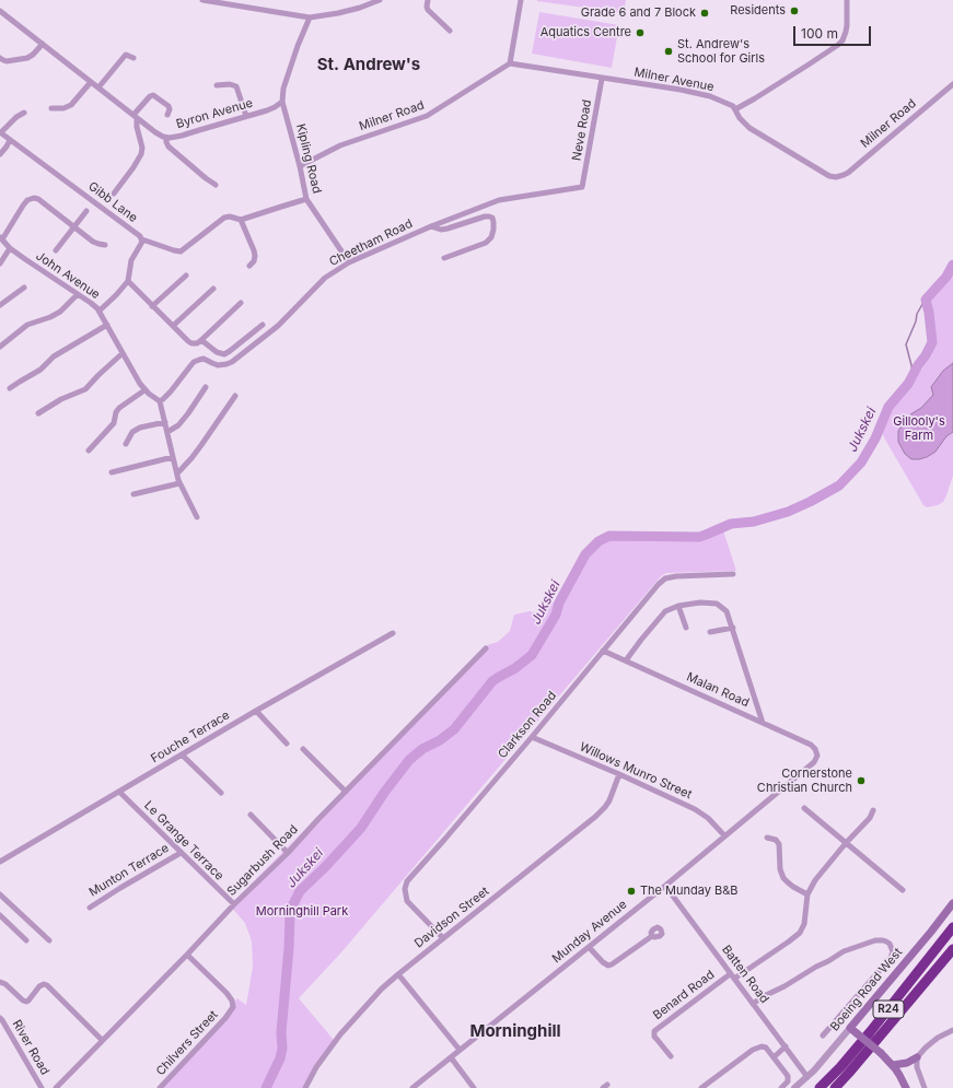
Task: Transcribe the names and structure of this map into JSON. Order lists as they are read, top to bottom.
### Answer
{
  "streets": {
    "highway": ["R24"],
    "main road": ["Boeing Road West"],
    "street": [
      "Milner Avenue",
      "Byron Avenue",
      "Milner Road",
      "Neve Road",
      "Kipling Road",
      "Gibb Lane",
      "Cheetham Road",
      "John Avenue",
      "Malan Road",
      "Clarkson Road",
      "Fouche Terrace",
      "Willows Munro Street",
      "Le Grange Terrace",
      "Sugarbush Road",
      "Munton Terrace",
      "Davidson Street",
      "Munday Avenue",
      "Batten Road",
      "Benard Road",
      "Chilvers Street",
      "River Road"
    ]
  },
  "crossings": [
    ["Milner Avenue", "Milner Road"],
    ["Milner Avenue", "Neve Road"],
    ["Byron Avenue", "Kipling Road"],
    ["Milner Road", "Kipling Road"],
    ["Neve Road", "Cheetham Road"],
    ["Kipling Road", "Cheetham Road"],
    ["Cheetham Road", "John Avenue"],
    ["Malan Road", "Clarkson Road"],
    ["Malan Road", "Munday Avenue"],
    ["Clarkson Road", "Willows Munro Street"],
    ["Clarkson Road", "Davidson Street"],
    ["Fouche Terrace", "Le Grange Terrace"],
    ["Willows Munro Street", "Davidson Street"],
    ["Willows Munro Street", "Munday Avenue"],
    ["Le Grange Terrace", "Sugarbush Road"],
    ["Le Grange Terrace", "Munton Terrace"],
    ["Sugarbush Road", "Chilvers Street"],
    ["Munday Avenue", "Batten Road"],
    ["Batten Road", "Boeing Road West"],
    ["Batten Road", "Benard Road"]
  ],
  "districts": ["St. Andrew's", "Morninghill"],
  "water": ["Jukskei"],
  "parks": ["Gillooly's Farm", "Morninghill Park"],
  "places": [
    "Residents",
    "Grade 6 and 7 Block",
    "Aquatics Centre",
    "St. Andrew's School for Girls",
    "Cornerstone Christian Church",
    "The Munday B&B"
  ],
  "scale_bar": "100 m"
}
